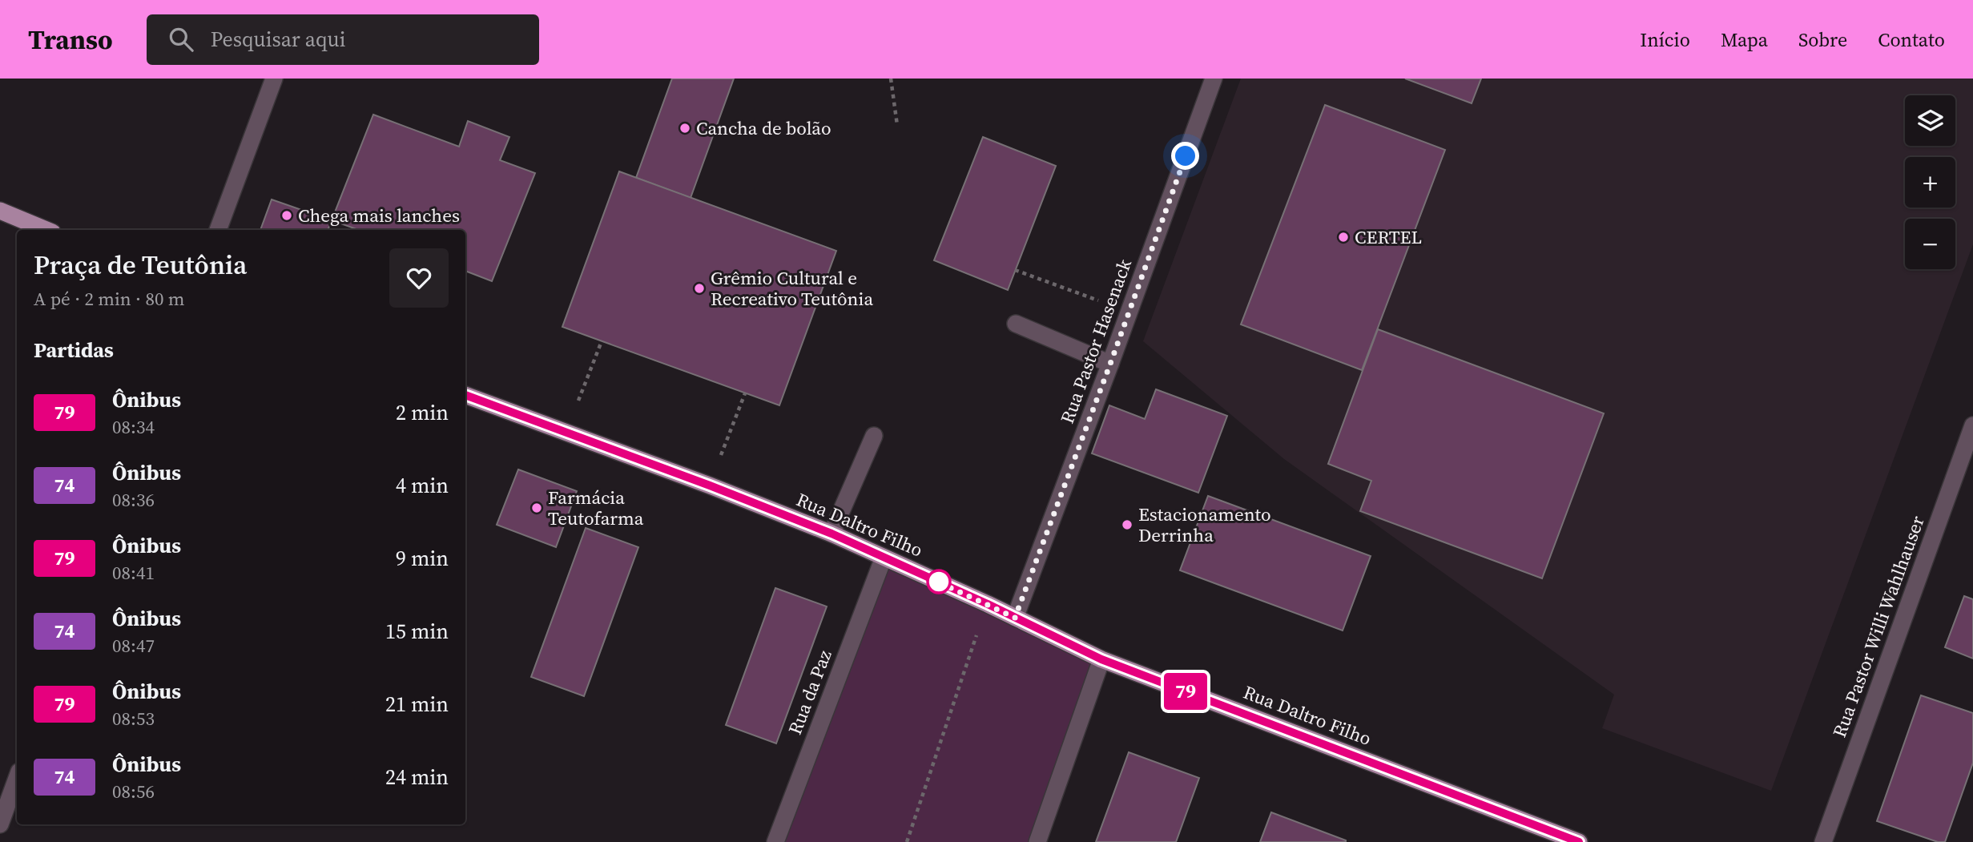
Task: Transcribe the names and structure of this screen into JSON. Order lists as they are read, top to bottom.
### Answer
{
  "streets": {
    "main road": ["Rua Daltro Filho"],
    "street": ["Rua Pastor Hasenack", "Rua Pastor Willi Wahlhauser", "Rua da Paz"]
  },
  "crossings": [
    ["Rua Pastor Hasenack", "Rua Daltro Filho"],
    ["Rua Daltro Filho", "Rua da Paz"]
  ],
  "places": [
    "Cancha de bolão",
    "Chega mais lanches",
    "CERTEL",
    "Grêmio Cultural e Recreativo Teutônia",
    "Farmácia Teutofarma",
    "Estacionamento Derrinha"
  ],
  "lines": ["bus line 79"],
  "page": {
    "header": "Transo",
    "search": "Pesquisar aqui",
    "nav": [
      "Início",
      "Mapa",
      "Sobre",
      "Contato"
    ],
    "on_map": "79",
    "map_buttons": ["+", "−"],
    "heading": [
      ["Praça de Teutônia", "A pé · 2 min · 80 m"],
      "Partidas"
    ],
    "list": [
      {
        "mark": "79",
        "name": "Ônibus",
        "note": "08:34",
        "value": "2 min"
      },
      {
        "mark": "74",
        "name": "Ônibus",
        "note": "08:36",
        "value": "4 min"
      },
      {
        "mark": "79",
        "name": "Ônibus",
        "note": "08:41",
        "value": "9 min"
      },
      {
        "mark": "74",
        "name": "Ônibus",
        "note": "08:47",
        "value": "15 min"
      },
      {
        "mark": "79",
        "name": "Ônibus",
        "note": "08:53",
        "value": "21 min"
      },
      {
        "mark": "74",
        "name": "Ônibus",
        "note": "08:56",
        "value": "24 min"
      }
    ]
  }
}
